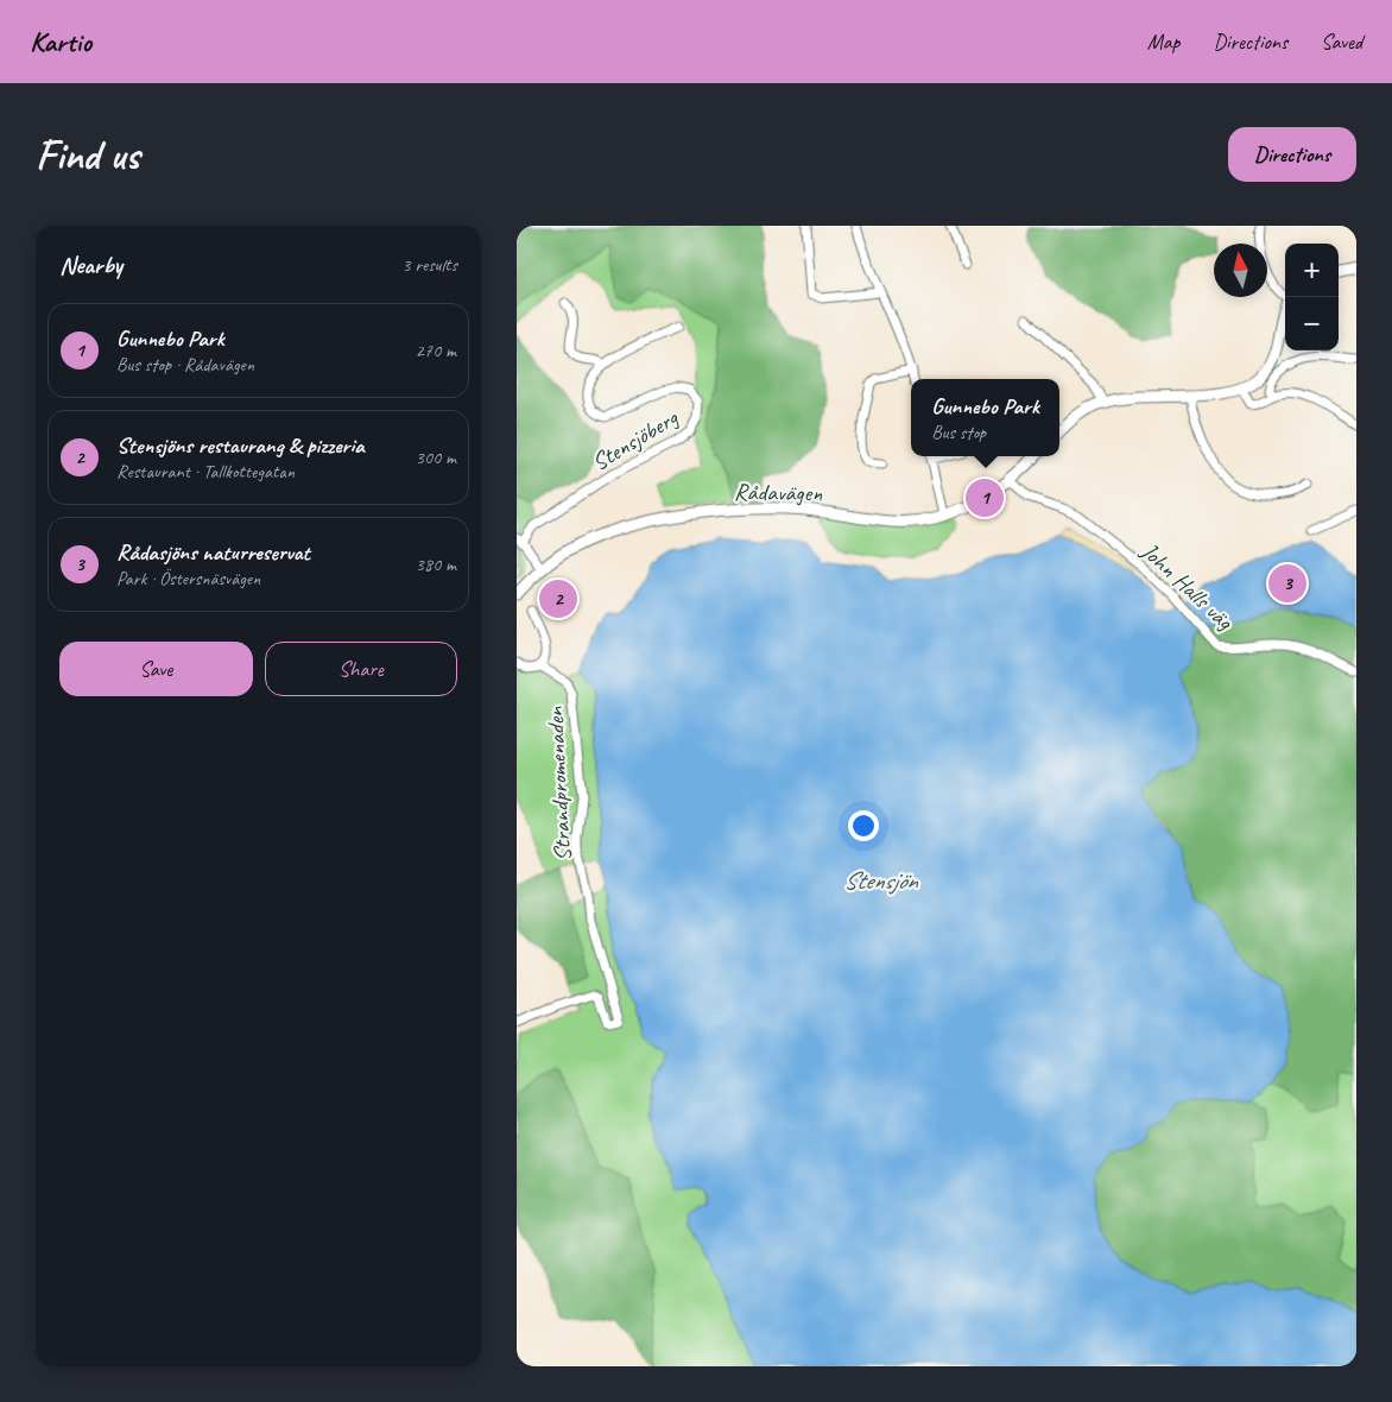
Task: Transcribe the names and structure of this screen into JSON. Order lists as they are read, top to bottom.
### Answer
{
  "streets": {
    "street": [
      "Stensjöberg",
      "Rådavägen",
      "John Halls väg",
      "Strandpromenaden"
    ]
  },
  "crossings": [
    ["Rådavägen", "John Halls väg"]
  ],
  "water": ["Stensjön"],
  "north": "top",
  "page": {
    "header": "Kartio",
    "nav": ["Map", "Directions", "Saved"],
    "buttons": [
      "Directions",
      ["Save", "Share"]
    ],
    "title": "Find us",
    "heading": ["Nearby", "3 results"],
    "map_buttons": ["+", "−"],
    "list": [
      {
        "mark": "1",
        "name": "Gunnebo Park",
        "note": "Bus stop · Rådavägen",
        "value": "270 m"
      },
      {
        "mark": "2",
        "name": "Stensjöns restaurang & pizzeria",
        "note": "Restaurant · Tallkottegatan",
        "value": "300 m"
      },
      {
        "mark": "3",
        "name": "Rådasjöns naturreservat",
        "note": "Park · Östersnäsvägen",
        "value": "380 m"
      }
    ],
    "popup": ["Gunnebo Park", "Bus stop"],
    "pins": ["1", "3", "2"]
  }
}
